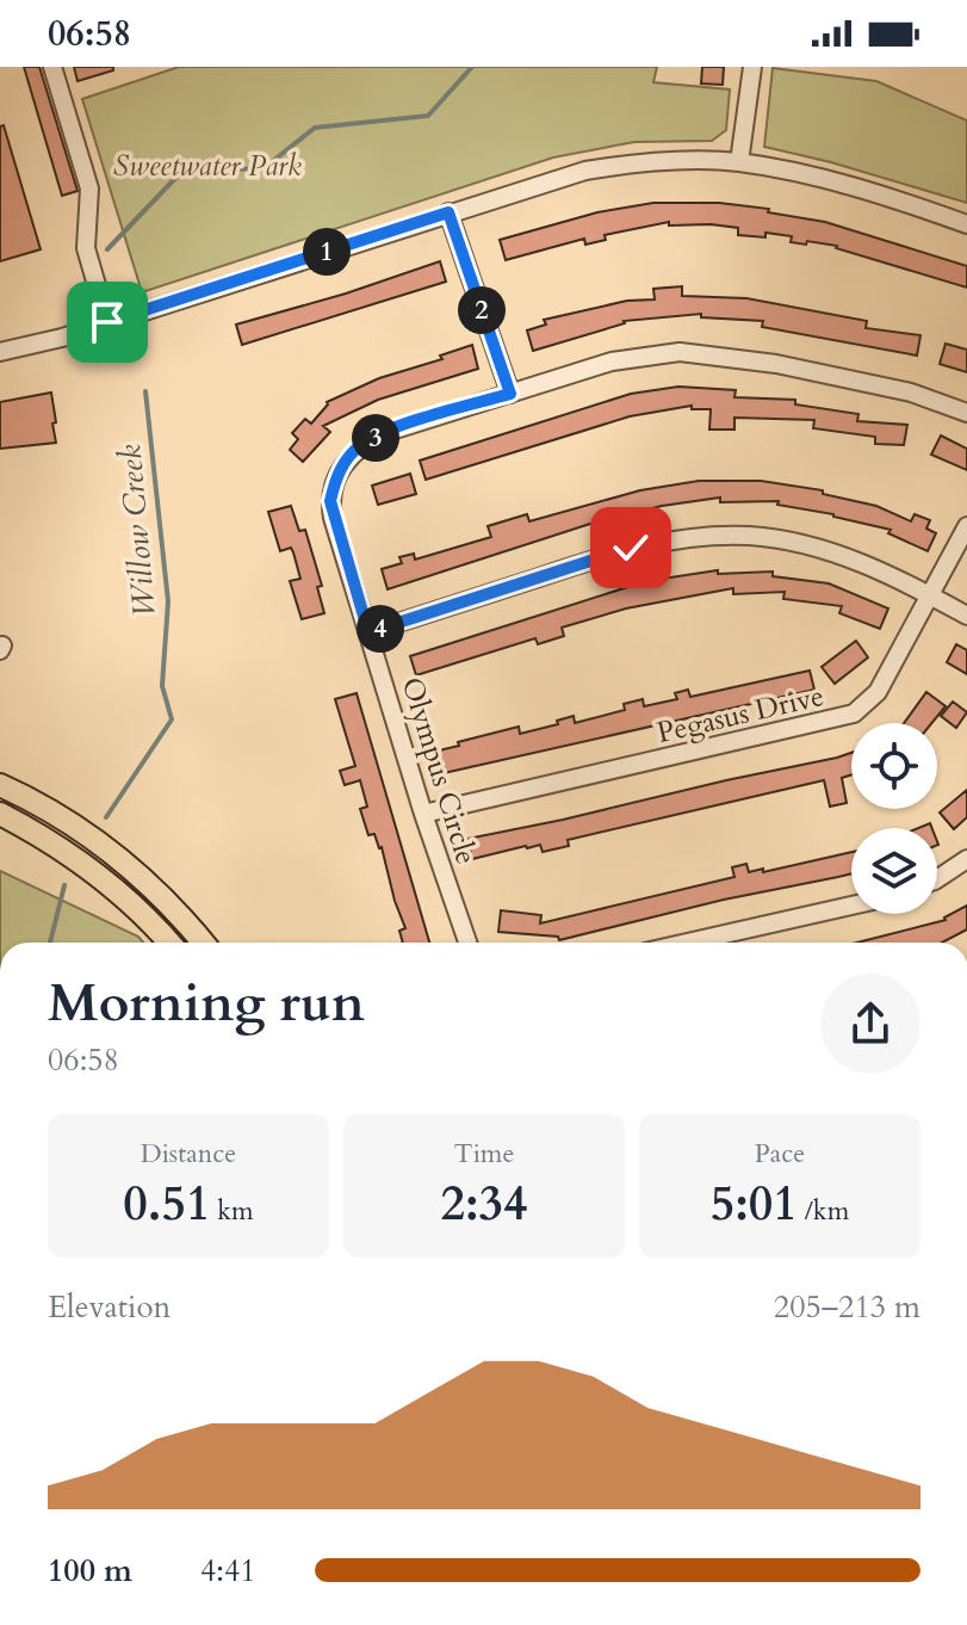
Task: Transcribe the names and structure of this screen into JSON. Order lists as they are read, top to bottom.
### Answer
{
  "streets": {
    "street": ["Pegasus Drive", "Olympus Circle"]
  },
  "crossings": [
    ["Pegasus Drive", "Olympus Circle"]
  ],
  "water": ["Willow Creek"],
  "parks": ["Sweetwater Park"],
  "page": {
    "status": "06:58",
    "pins": [
      "1",
      "2",
      "3",
      "4"
    ],
    "heading": ["Morning run", "06:58"],
    "stats": [
      ["Distance", "0.51 km"],
      ["Time", "2:34"],
      ["Pace", "5:01 /km"]
    ],
    "chart": ["Elevation", "205–213 m"],
    "list": [
      {
        "name": "100 m",
        "note": "4:41"
      }
    ]
  }
}
